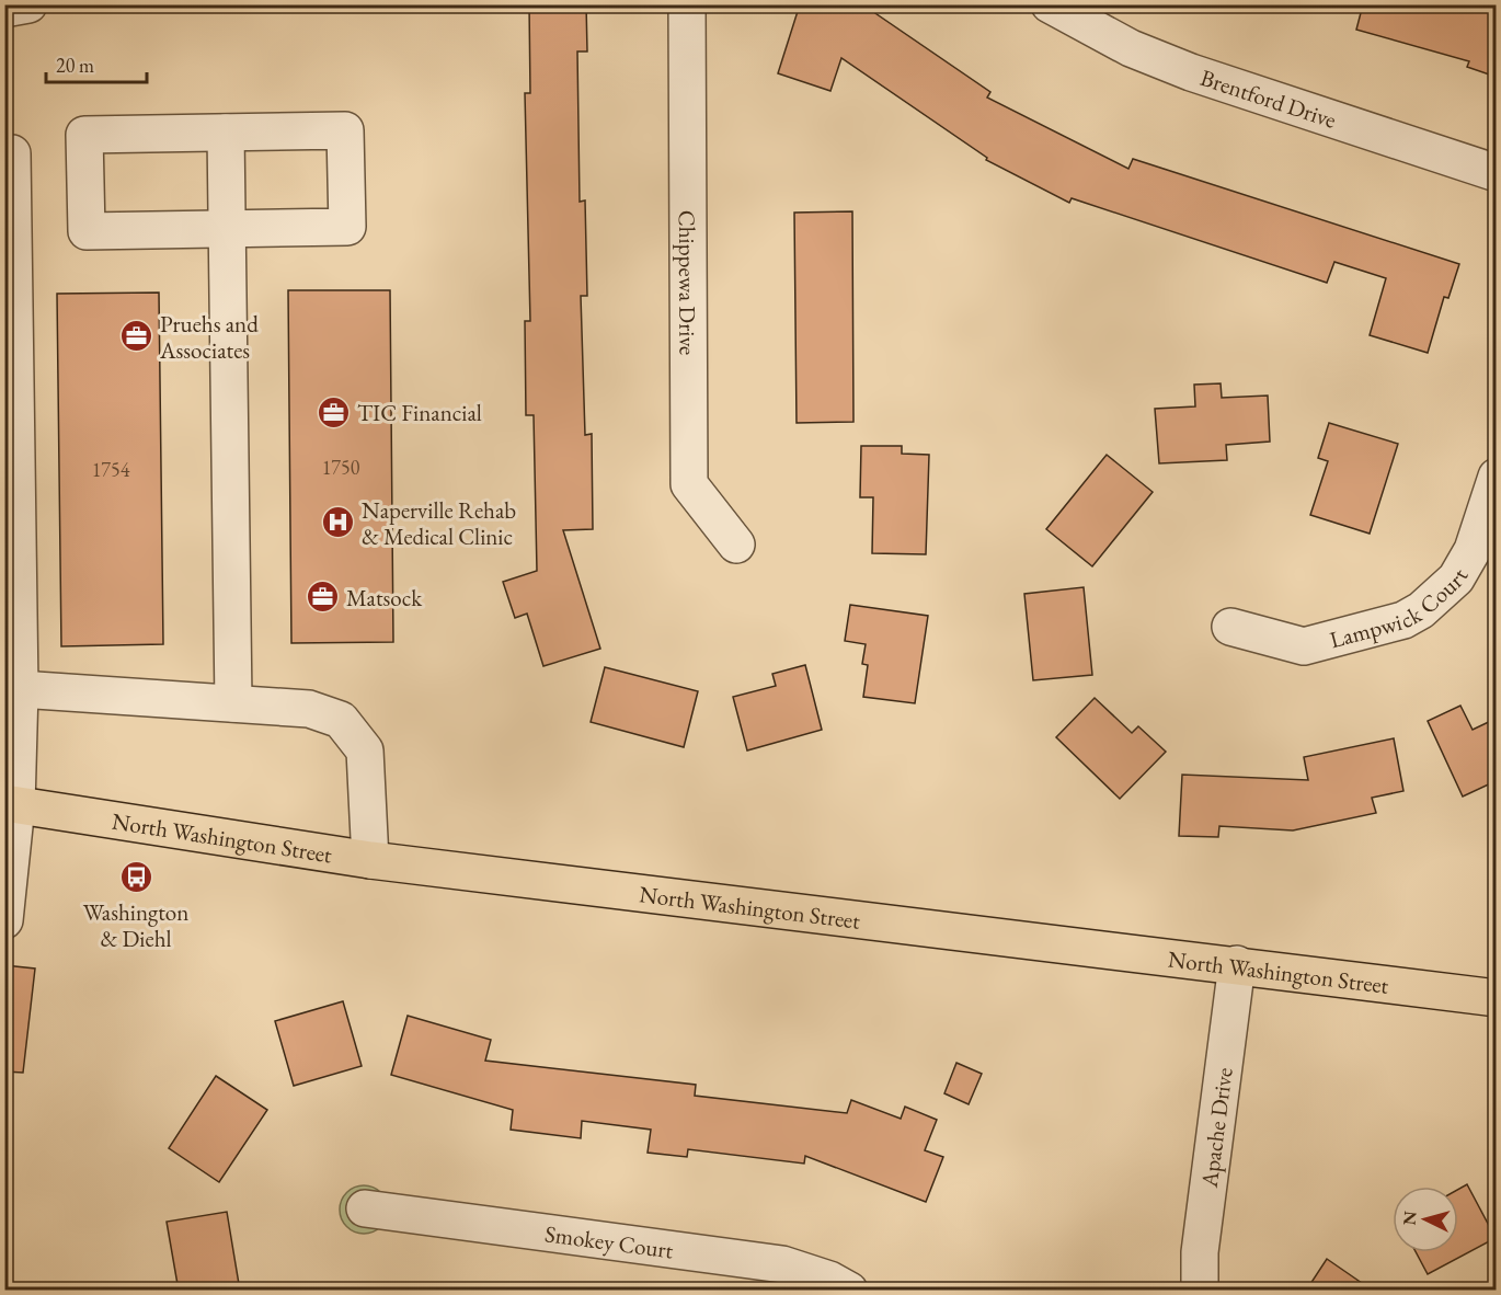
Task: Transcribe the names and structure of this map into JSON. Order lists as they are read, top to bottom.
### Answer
{
  "streets": {
    "main road": ["North Washington Street"],
    "street": [
      "Brentford Drive",
      "Chippewa Drive",
      "Lampwick Court",
      "Apache Drive",
      "Smokey Court"
    ]
  },
  "crossings": [
    ["North Washington Street", "Apache Drive"]
  ],
  "places": {
    "office": ["Pruehs and Associates", "TIC Financial", "Matsock"],
    "hospital": ["Naperville Rehab & Medical Clinic"],
    "bus stop": ["Washington & Diehl"]
  },
  "house_numbers": ["1750", "1754"],
  "scale_bar": "20 m",
  "north": "left"
}
